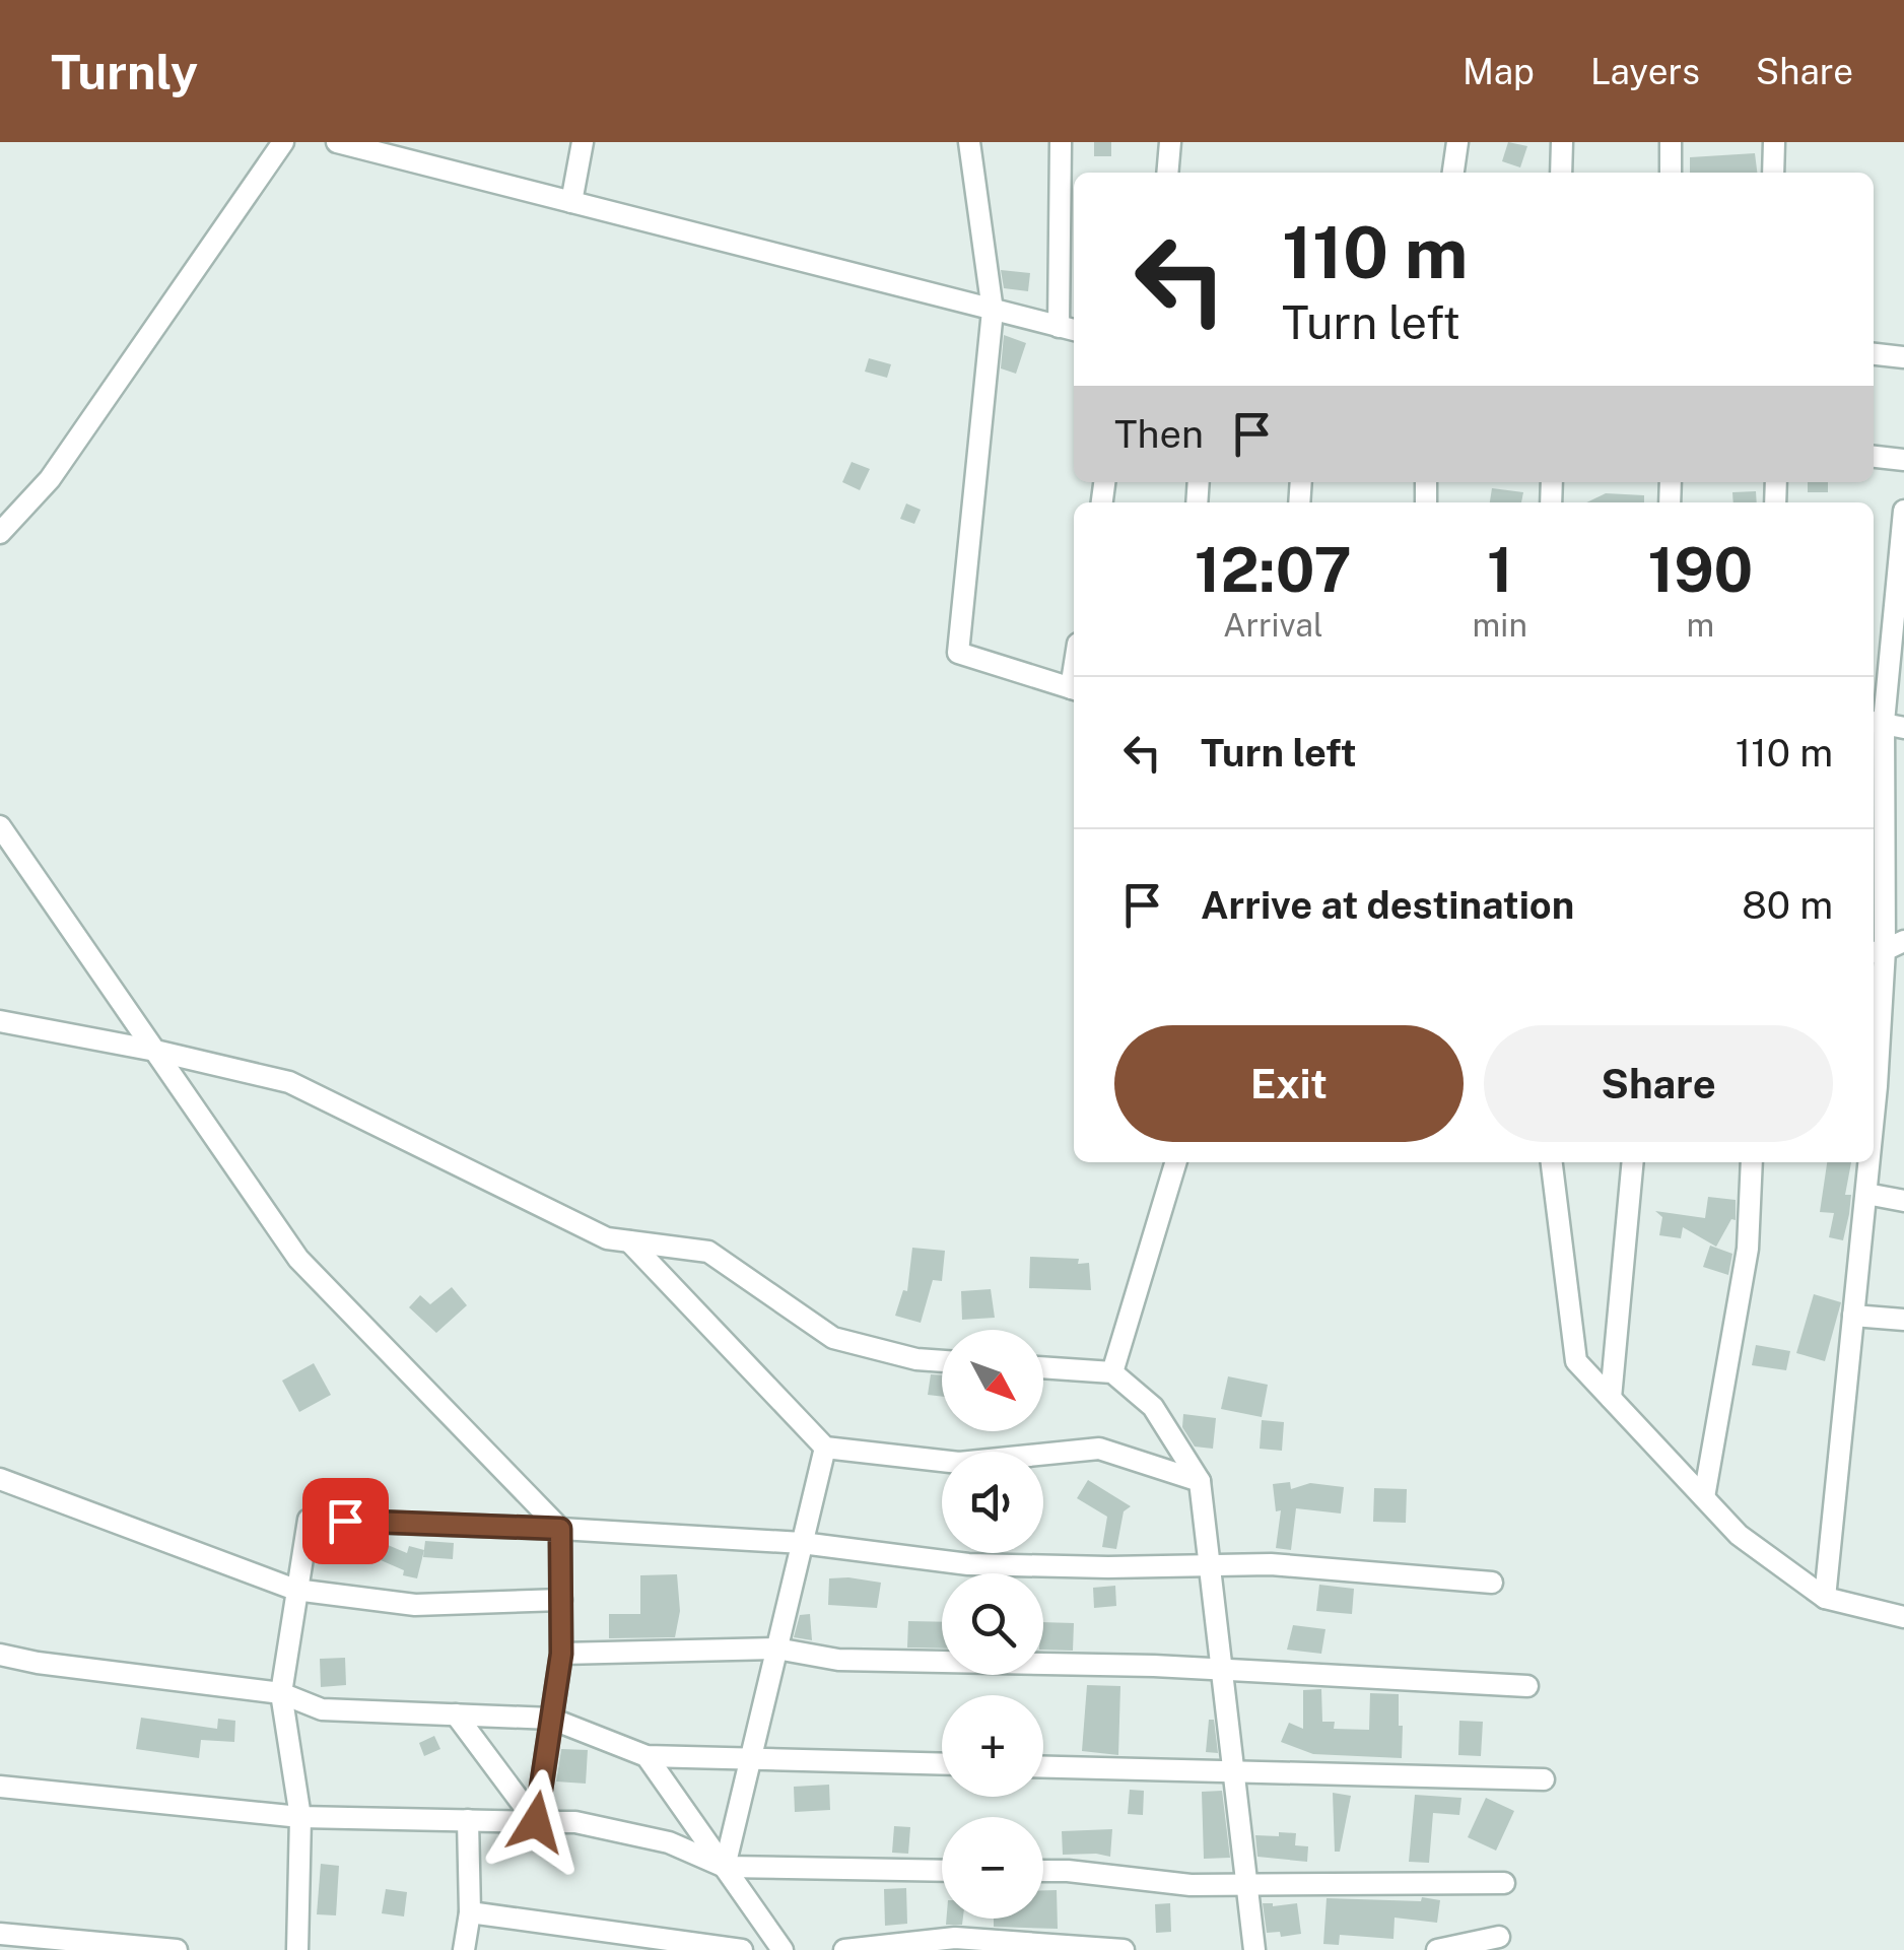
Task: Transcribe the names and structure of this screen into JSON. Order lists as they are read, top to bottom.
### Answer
{
  "north": "bottom right",
  "page": {
    "header": "Turnly",
    "nav": ["Map", "Layers", "Share"],
    "turn": ["110 m", "Turn left"],
    "then": "Then",
    "eta": [
      "12:07",
      "Arrival",
      "1",
      "min",
      "190",
      "m"
    ],
    "list": [
      {
        "name": "Turn left",
        "value": "110 m"
      },
      {
        "name": "Arrive at destination",
        "value": "80 m"
      }
    ],
    "buttons": ["Exit", "Share"],
    "map_buttons": ["+", "−"]
  }
}
